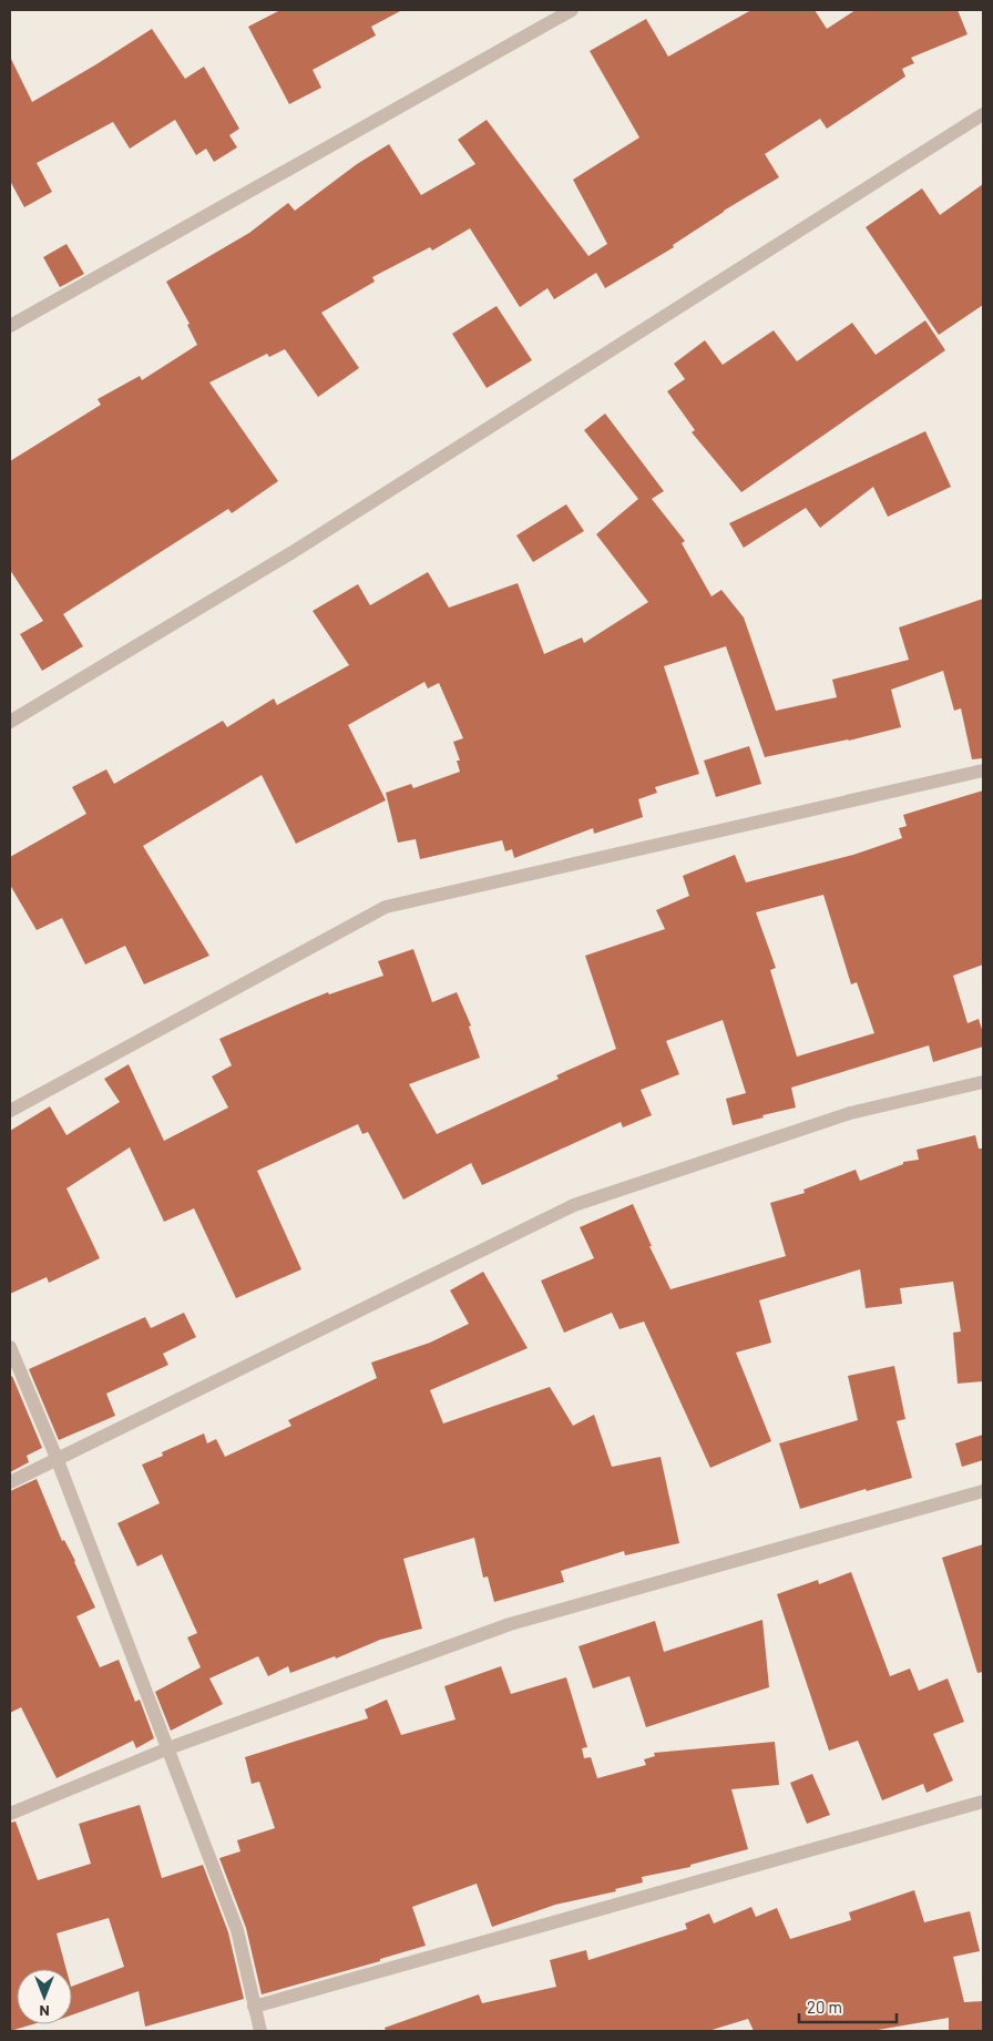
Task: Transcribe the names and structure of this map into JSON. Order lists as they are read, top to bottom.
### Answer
{
  "scale_bar": "20 m",
  "north": "bottom"
}
